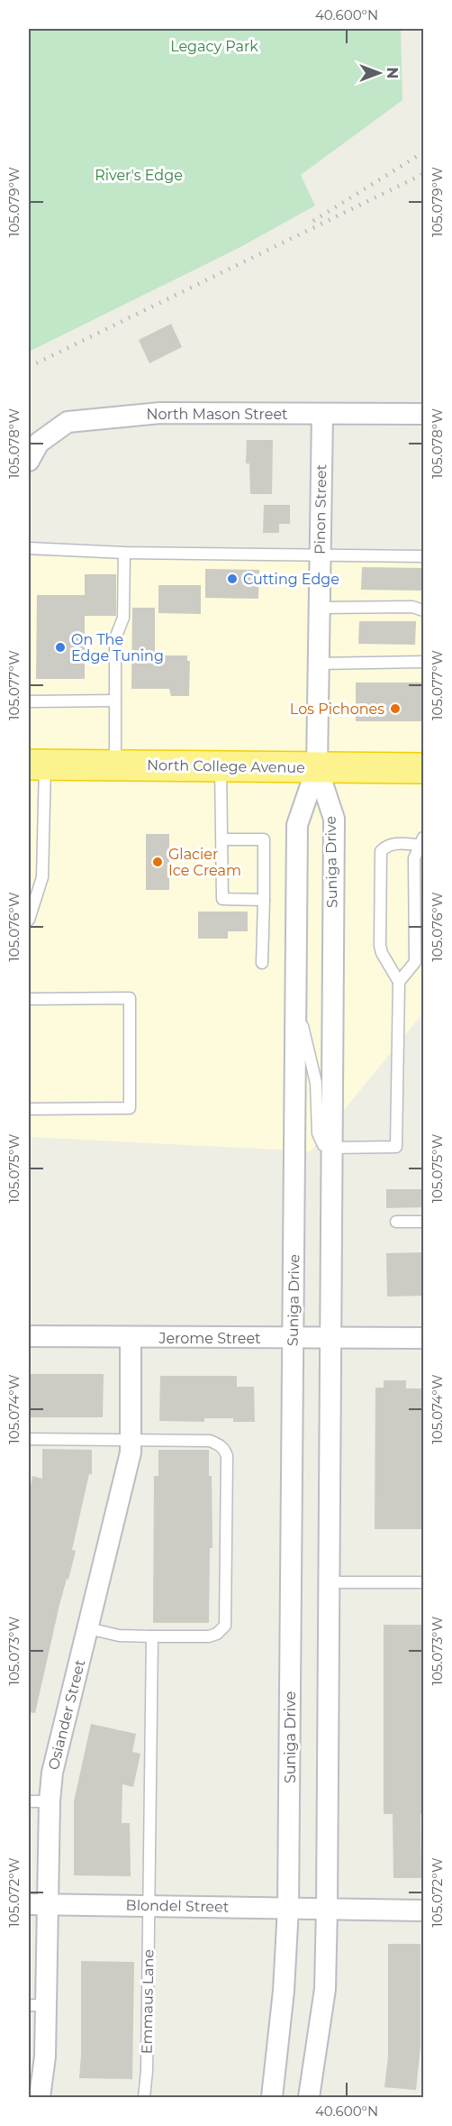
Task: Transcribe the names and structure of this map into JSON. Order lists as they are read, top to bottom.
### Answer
{
  "streets": {
    "highway": ["North College Avenue"],
    "street": [
      "North Mason Street",
      "Pinon Street",
      "Suniga Drive",
      "Jerome Street",
      "Osiander Street",
      "Blondel Street"
    ],
    "lane": ["Emmaus Lane"]
  },
  "crossings": [
    ["North Mason Street", "Pinon Street"],
    ["Pinon Street", "North College Avenue"],
    ["Pinon Street", "Suniga Drive"],
    ["North College Avenue", "Suniga Drive"],
    ["Suniga Drive", "Jerome Street"],
    ["Suniga Drive", "Blondel Street"],
    ["Jerome Street", "Osiander Street"],
    ["Osiander Street", "Blondel Street"],
    ["Blondel Street", "Emmaus Lane"]
  ],
  "parks": ["Legacy Park", "River's Edge"],
  "places": [
    "Cutting Edge",
    "On The Edge Tuning",
    "Los Pichones",
    "Glacier Ice Cream"
  ],
  "north": "right",
  "coordinates": [
    "40.600°N",
    "105.079°W",
    "105.078°W",
    "105.077°W",
    "105.076°W",
    "105.075°W",
    "105.074°W",
    "105.073°W",
    "105.072°W"
  ]
}
